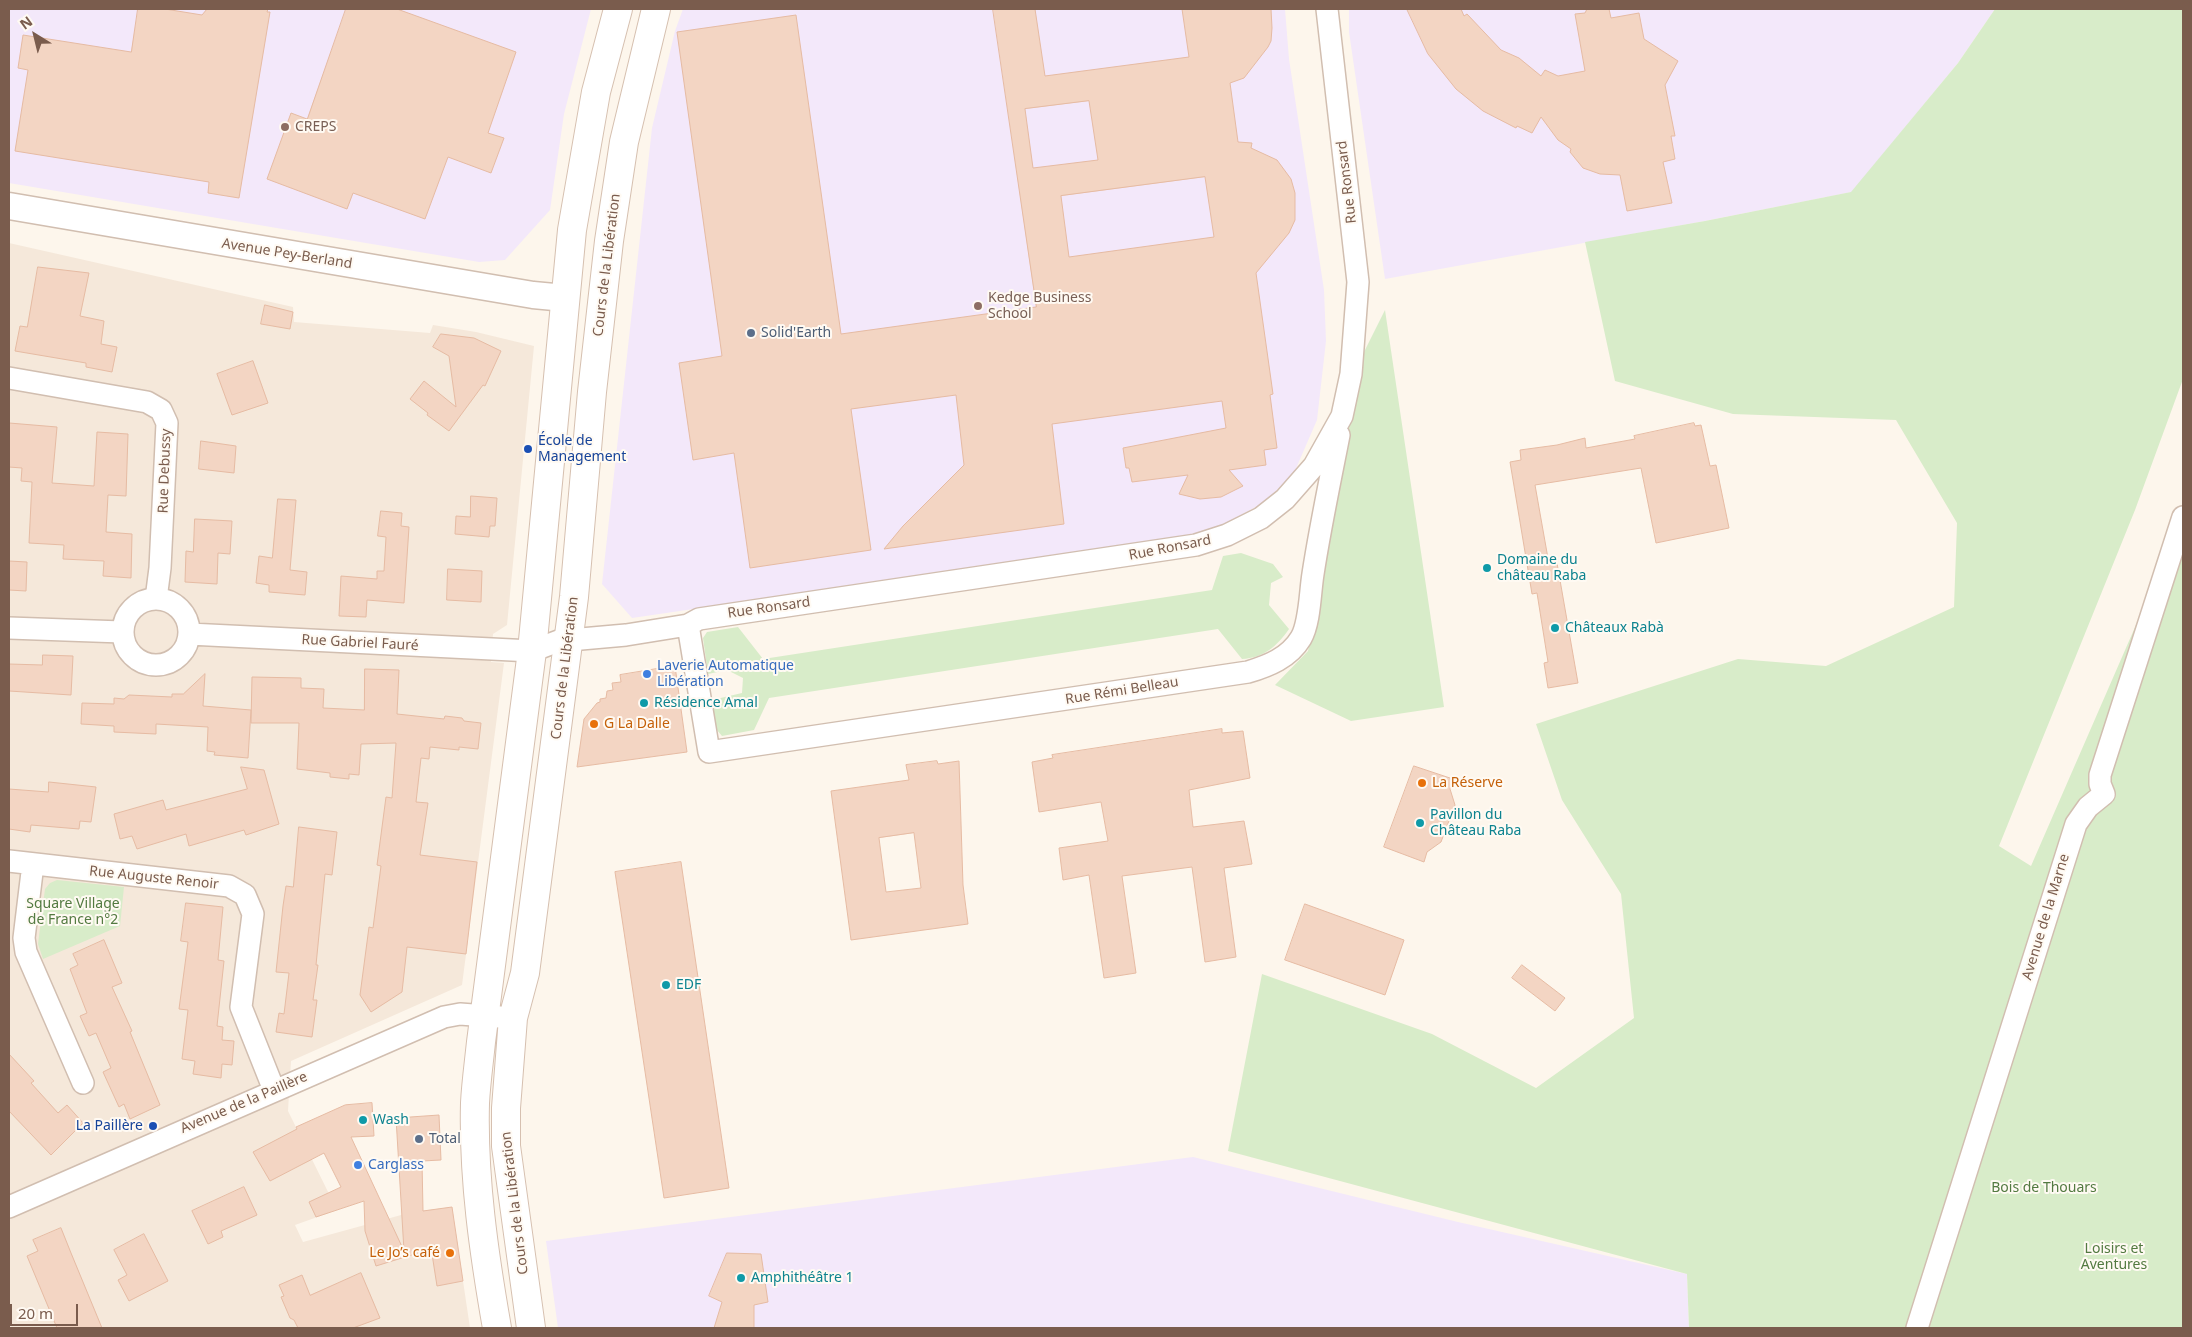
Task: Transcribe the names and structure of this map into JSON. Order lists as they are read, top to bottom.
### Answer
{
  "streets": {
    "main road": ["Cours de la Libération"],
    "street": [
      "Rue Ronsard",
      "Avenue Pey-Berland",
      "Rue Debussy",
      "Rue Gabriel Fauré",
      "Rue Rémi Belleau",
      "Rue Auguste Renoir",
      "Avenue de la Marne",
      "Avenue de la Paillère"
    ]
  },
  "crossings": [
    ["Rue Ronsard", "Cours de la Libération"],
    ["Rue Ronsard", "Rue Rémi Belleau"],
    ["Cours de la Libération", "Avenue de la Paillère"],
    ["Rue Debussy", "Rue Gabriel Fauré"],
    ["Rue Auguste Renoir", "Avenue de la Paillère"]
  ],
  "parks": ["Square Village de France n°2", "Bois de Thouars", "Loisirs et Aventures"],
  "places": [
    "CREPS",
    "Kedge Business School",
    "Solid'Earth",
    "École de Management",
    "Domaine du château Raba",
    "Châteaux Rabà",
    "Laverie Automatique Libération",
    "Résidence Amal",
    "G La Dalle",
    "La Réserve",
    "Pavillon du Château Raba",
    "EDF",
    "Wash",
    "La Paillère",
    "Total",
    "Carglass",
    "Le Jo’s café",
    "Amphithéâtre 1"
  ],
  "scale_bar": "20 m",
  "north": "top left"
}
